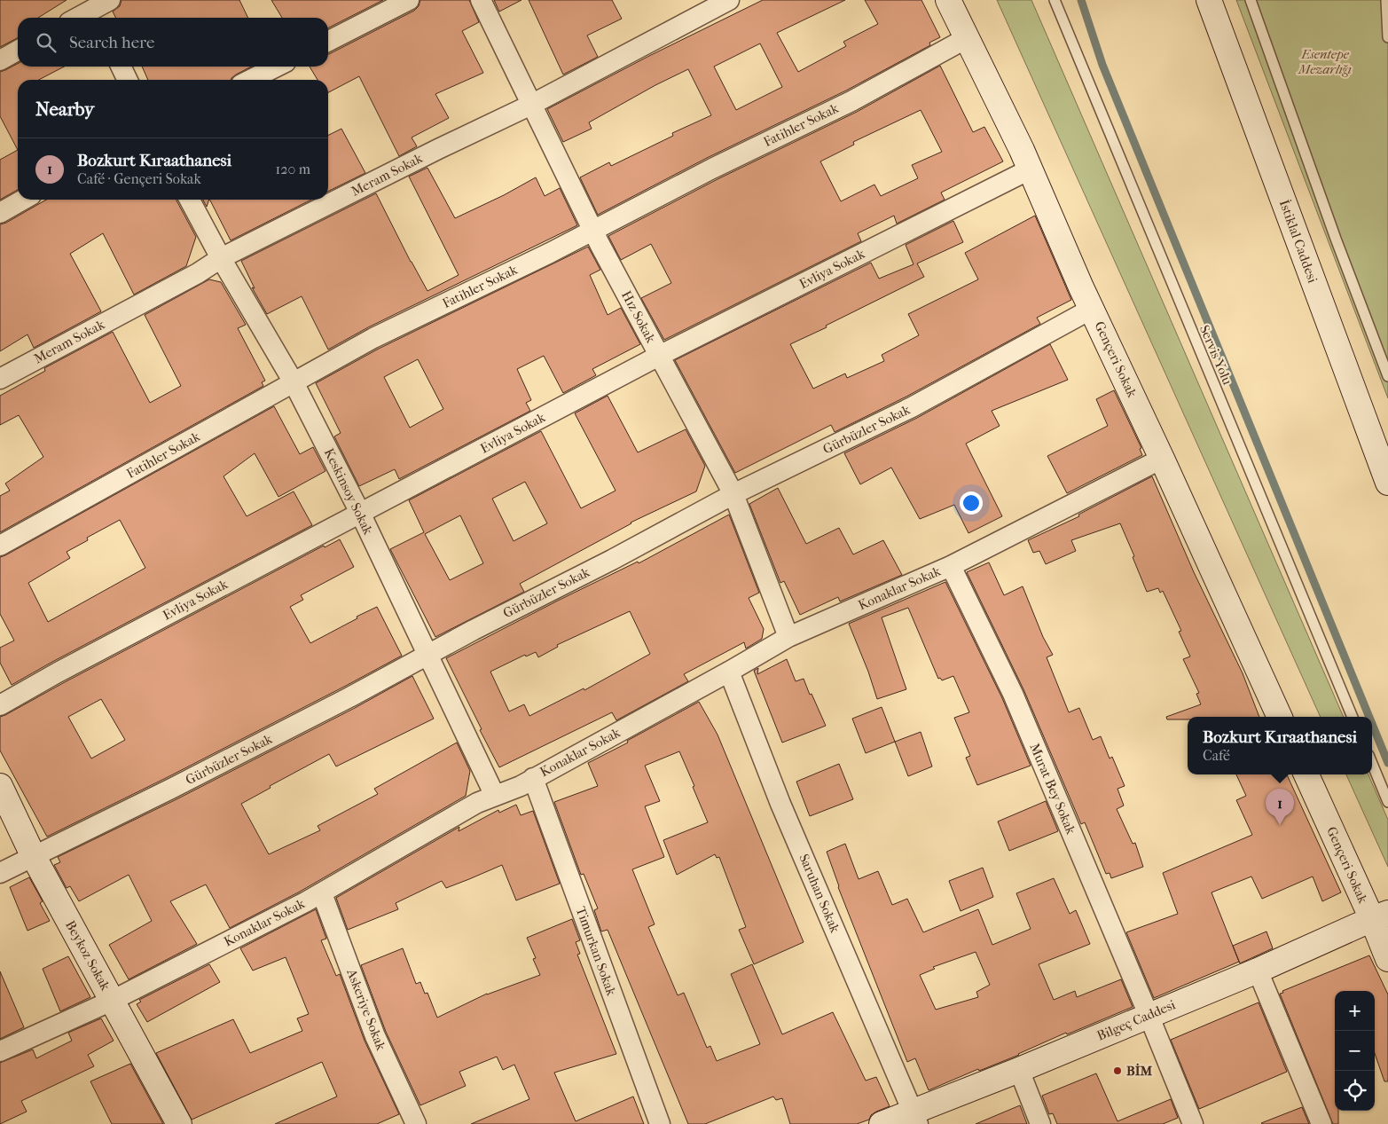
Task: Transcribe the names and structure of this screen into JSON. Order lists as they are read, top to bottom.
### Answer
{
  "streets": {
    "street": [
      "Fatihler Sokak",
      "Meram Sokak",
      "İstiklal Caddesi",
      "Evliya Sokak",
      "Hız Sokak",
      "Gençeri Sokak",
      "Gürbüzler Sokak",
      "Keskinsoy Sokak",
      "Konaklar Sokak",
      "Murat Bey Sokak",
      "Saruhan Sokak",
      "Timurkan Sokak",
      "Beykoz Sokak",
      "Askeriye Sokak",
      "Bilgeç Caddesi"
    ],
    "lane": ["Servis Yolu"]
  },
  "crossings": [
    ["Fatihler Sokak", "Hız Sokak"],
    ["Fatihler Sokak", "Gençeri Sokak"],
    ["Fatihler Sokak", "Keskinsoy Sokak"],
    ["Meram Sokak", "Hız Sokak"],
    ["Meram Sokak", "Keskinsoy Sokak"],
    ["Evliya Sokak", "Hız Sokak"],
    ["Evliya Sokak", "Gençeri Sokak"],
    ["Evliya Sokak", "Keskinsoy Sokak"],
    ["Hız Sokak", "Gürbüzler Sokak"],
    ["Hız Sokak", "Konaklar Sokak"],
    ["Gençeri Sokak", "Gürbüzler Sokak"],
    ["Gençeri Sokak", "Konaklar Sokak"],
    ["Gençeri Sokak", "Bilgeç Caddesi"],
    ["Gürbüzler Sokak", "Keskinsoy Sokak"],
    ["Gürbüzler Sokak", "Beykoz Sokak"],
    ["Keskinsoy Sokak", "Konaklar Sokak"],
    ["Konaklar Sokak", "Murat Bey Sokak"],
    ["Konaklar Sokak", "Saruhan Sokak"],
    ["Konaklar Sokak", "Timurkan Sokak"],
    ["Konaklar Sokak", "Beykoz Sokak"],
    ["Konaklar Sokak", "Askeriye Sokak"],
    ["Murat Bey Sokak", "Bilgeç Caddesi"],
    ["Saruhan Sokak", "Bilgeç Caddesi"]
  ],
  "parks": ["Esentepe Mezarlığı"],
  "places": ["BİM"],
  "page": {
    "search": "Search here",
    "heading": "Nearby",
    "list": [
      {
        "mark": "1",
        "name": "Bozkurt Kıraathanesi",
        "note": "Café · Gençeri Sokak",
        "value": "120 m"
      }
    ],
    "popup": ["Bozkurt Kıraathanesi", "Café"],
    "pins": "1",
    "map_buttons": ["+", "−"]
  }
}
